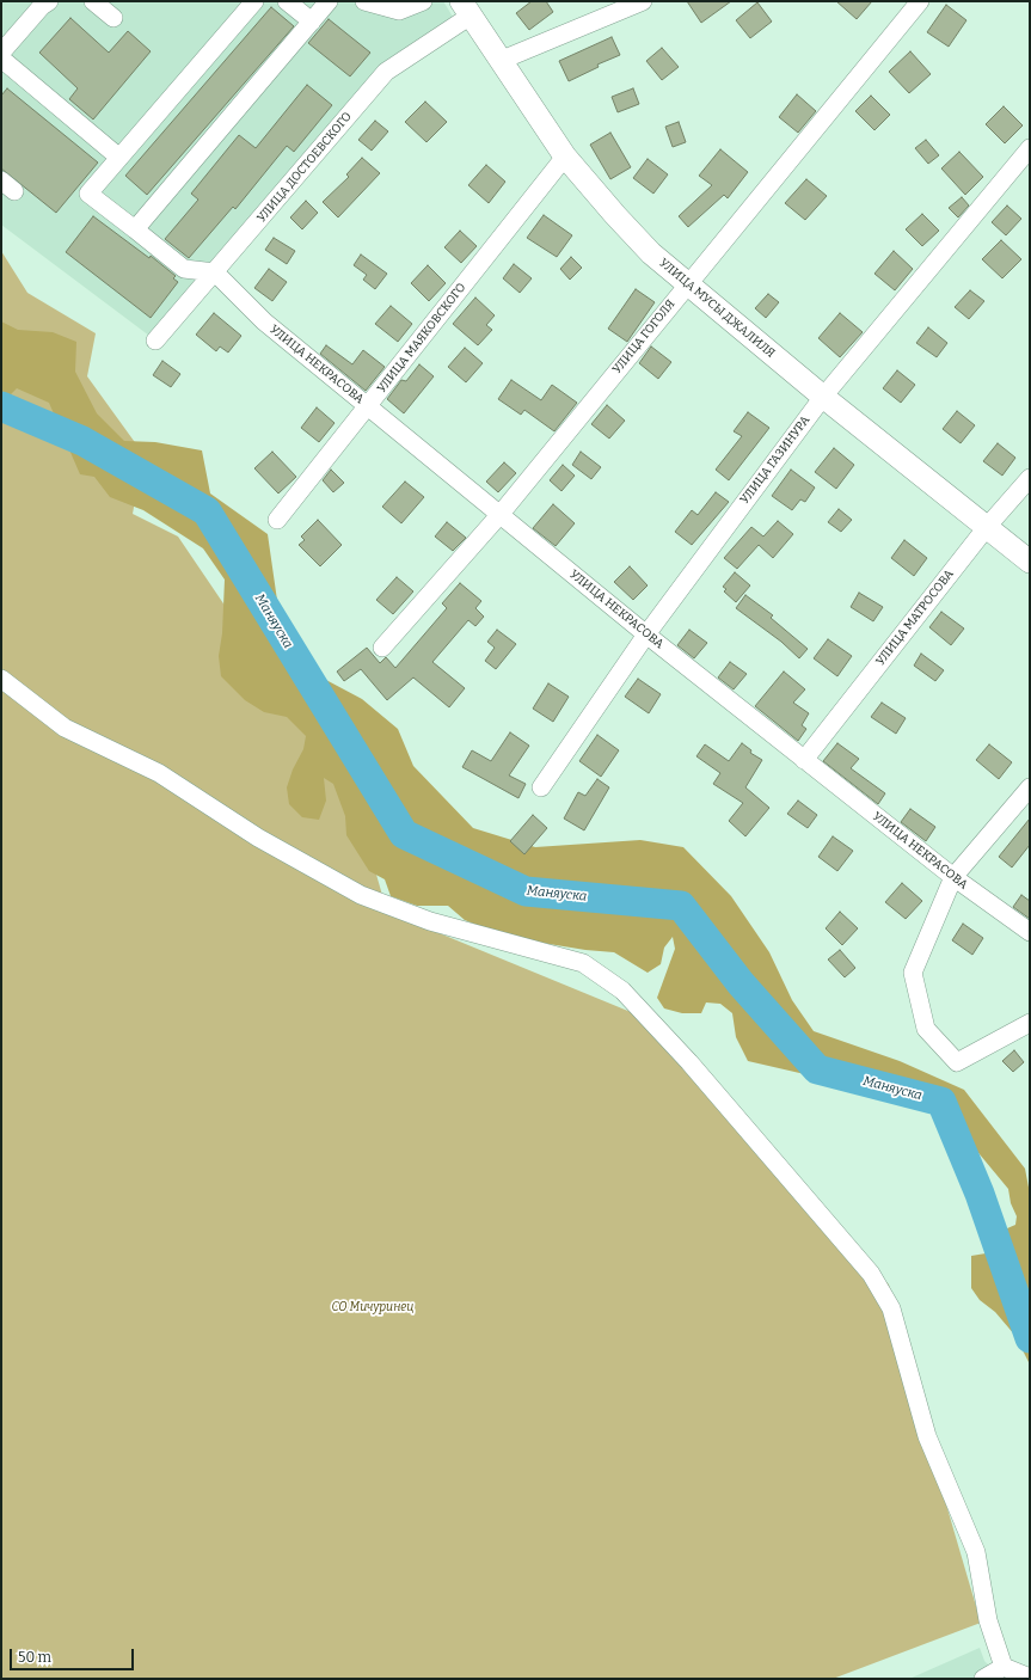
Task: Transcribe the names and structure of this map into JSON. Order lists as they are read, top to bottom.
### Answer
{
  "streets": {
    "main road": ["УЛИЦА МУСЫ ДЖАЛИЛЯ"],
    "street": [
      "УЛИЦА ДОСТОЕВСКОГО",
      "УЛИЦА ГОГОЛЯ",
      "УЛИЦА МАЯКОВСКОГО",
      "УЛИЦА НЕКРАСОВА",
      "УЛИЦА ГАЗИНУРА",
      "УЛИЦА МАТРОСОВА"
    ]
  },
  "crossings": [
    ["УЛИЦА ДОСТОЕВСКОГО", "УЛИЦА МУСЫ ДЖАЛИЛЯ"],
    ["УЛИЦА ДОСТОЕВСКОГО", "УЛИЦА НЕКРАСОВА"],
    ["УЛИЦА МУСЫ ДЖАЛИЛЯ", "УЛИЦА ГОГОЛЯ"],
    ["УЛИЦА МУСЫ ДЖАЛИЛЯ", "УЛИЦА МАЯКОВСКОГО"],
    ["УЛИЦА МУСЫ ДЖАЛИЛЯ", "УЛИЦА ГАЗИНУРА"],
    ["УЛИЦА МУСЫ ДЖАЛИЛЯ", "УЛИЦА МАТРОСОВА"],
    ["УЛИЦА ГОГОЛЯ", "УЛИЦА НЕКРАСОВА"],
    ["УЛИЦА МАЯКОВСКОГО", "УЛИЦА НЕКРАСОВА"],
    ["УЛИЦА НЕКРАСОВА", "УЛИЦА ГАЗИНУРА"],
    ["УЛИЦА НЕКРАСОВА", "УЛИЦА МАТРОСОВА"]
  ],
  "water": ["Маняуска"],
  "parks": ["СО Мичуринец"],
  "scale_bar": "50 m"
}
